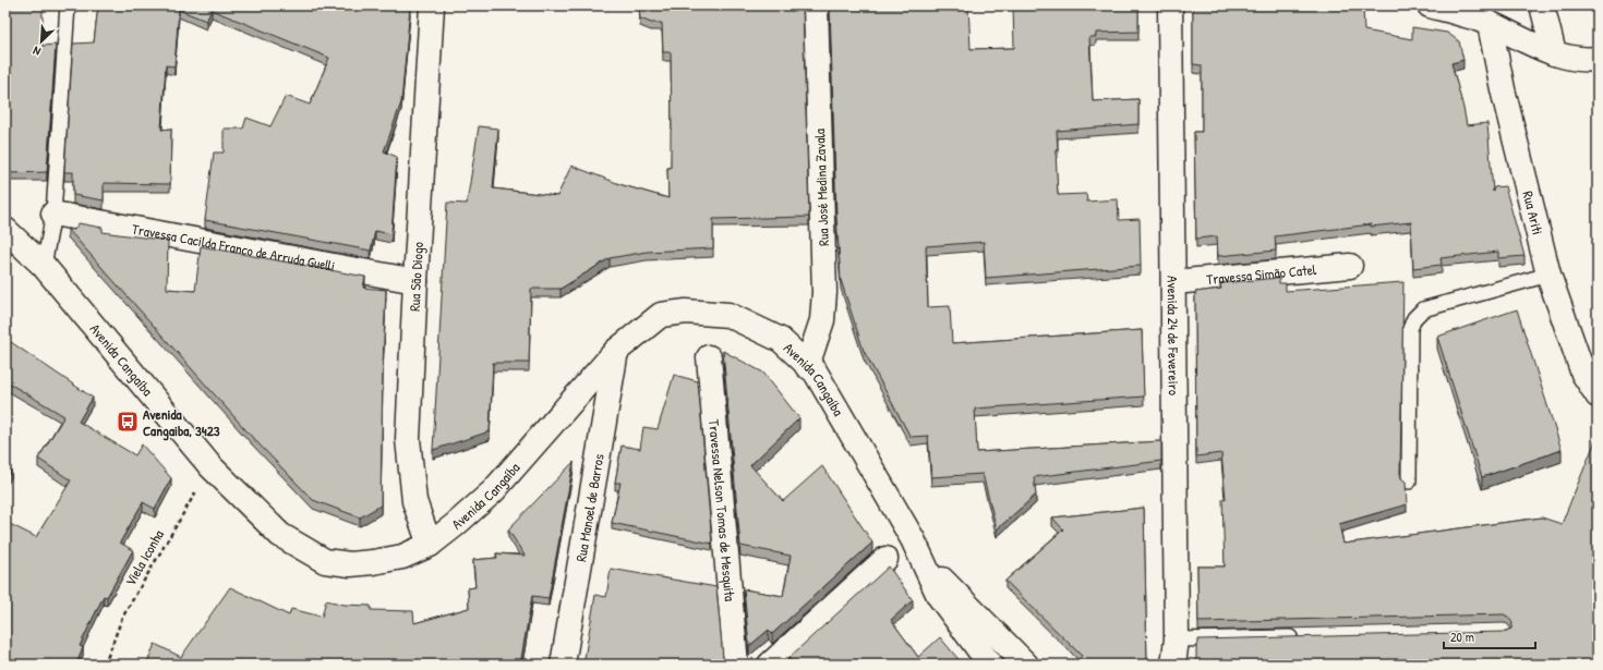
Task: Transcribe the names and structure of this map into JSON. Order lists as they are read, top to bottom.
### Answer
{
  "streets": {
    "street": [
      "Rua José Medina Zavala",
      "Rua Ariti",
      "Travessa Cacilda Franco de Arruda Guelli",
      "Travessa Simão Catel",
      "Rua São Diogo",
      "Avenida 24 de Fevereiro",
      "Avenida Cangaíba",
      "Rua Manoel de Barros",
      "Travessa Nelson Tomas de Mesquita"
    ],
    "path": ["Viela Iconha"]
  },
  "crossings": [
    ["Rua José Medina Zavala", "Avenida Cangaíba"],
    ["Travessa Cacilda Franco de Arruda Guelli", "Rua São Diogo"],
    ["Travessa Simão Catel", "Avenida 24 de Fevereiro"],
    ["Rua São Diogo", "Avenida Cangaíba"],
    ["Avenida Cangaíba", "Rua Manoel de Barros"],
    ["Avenida Cangaíba", "Viela Iconha"]
  ],
  "places": {
    "bus stop": ["Avenida Cangaiba, 3423"]
  },
  "scale_bar": "20 m",
  "north": "bottom left"
}
